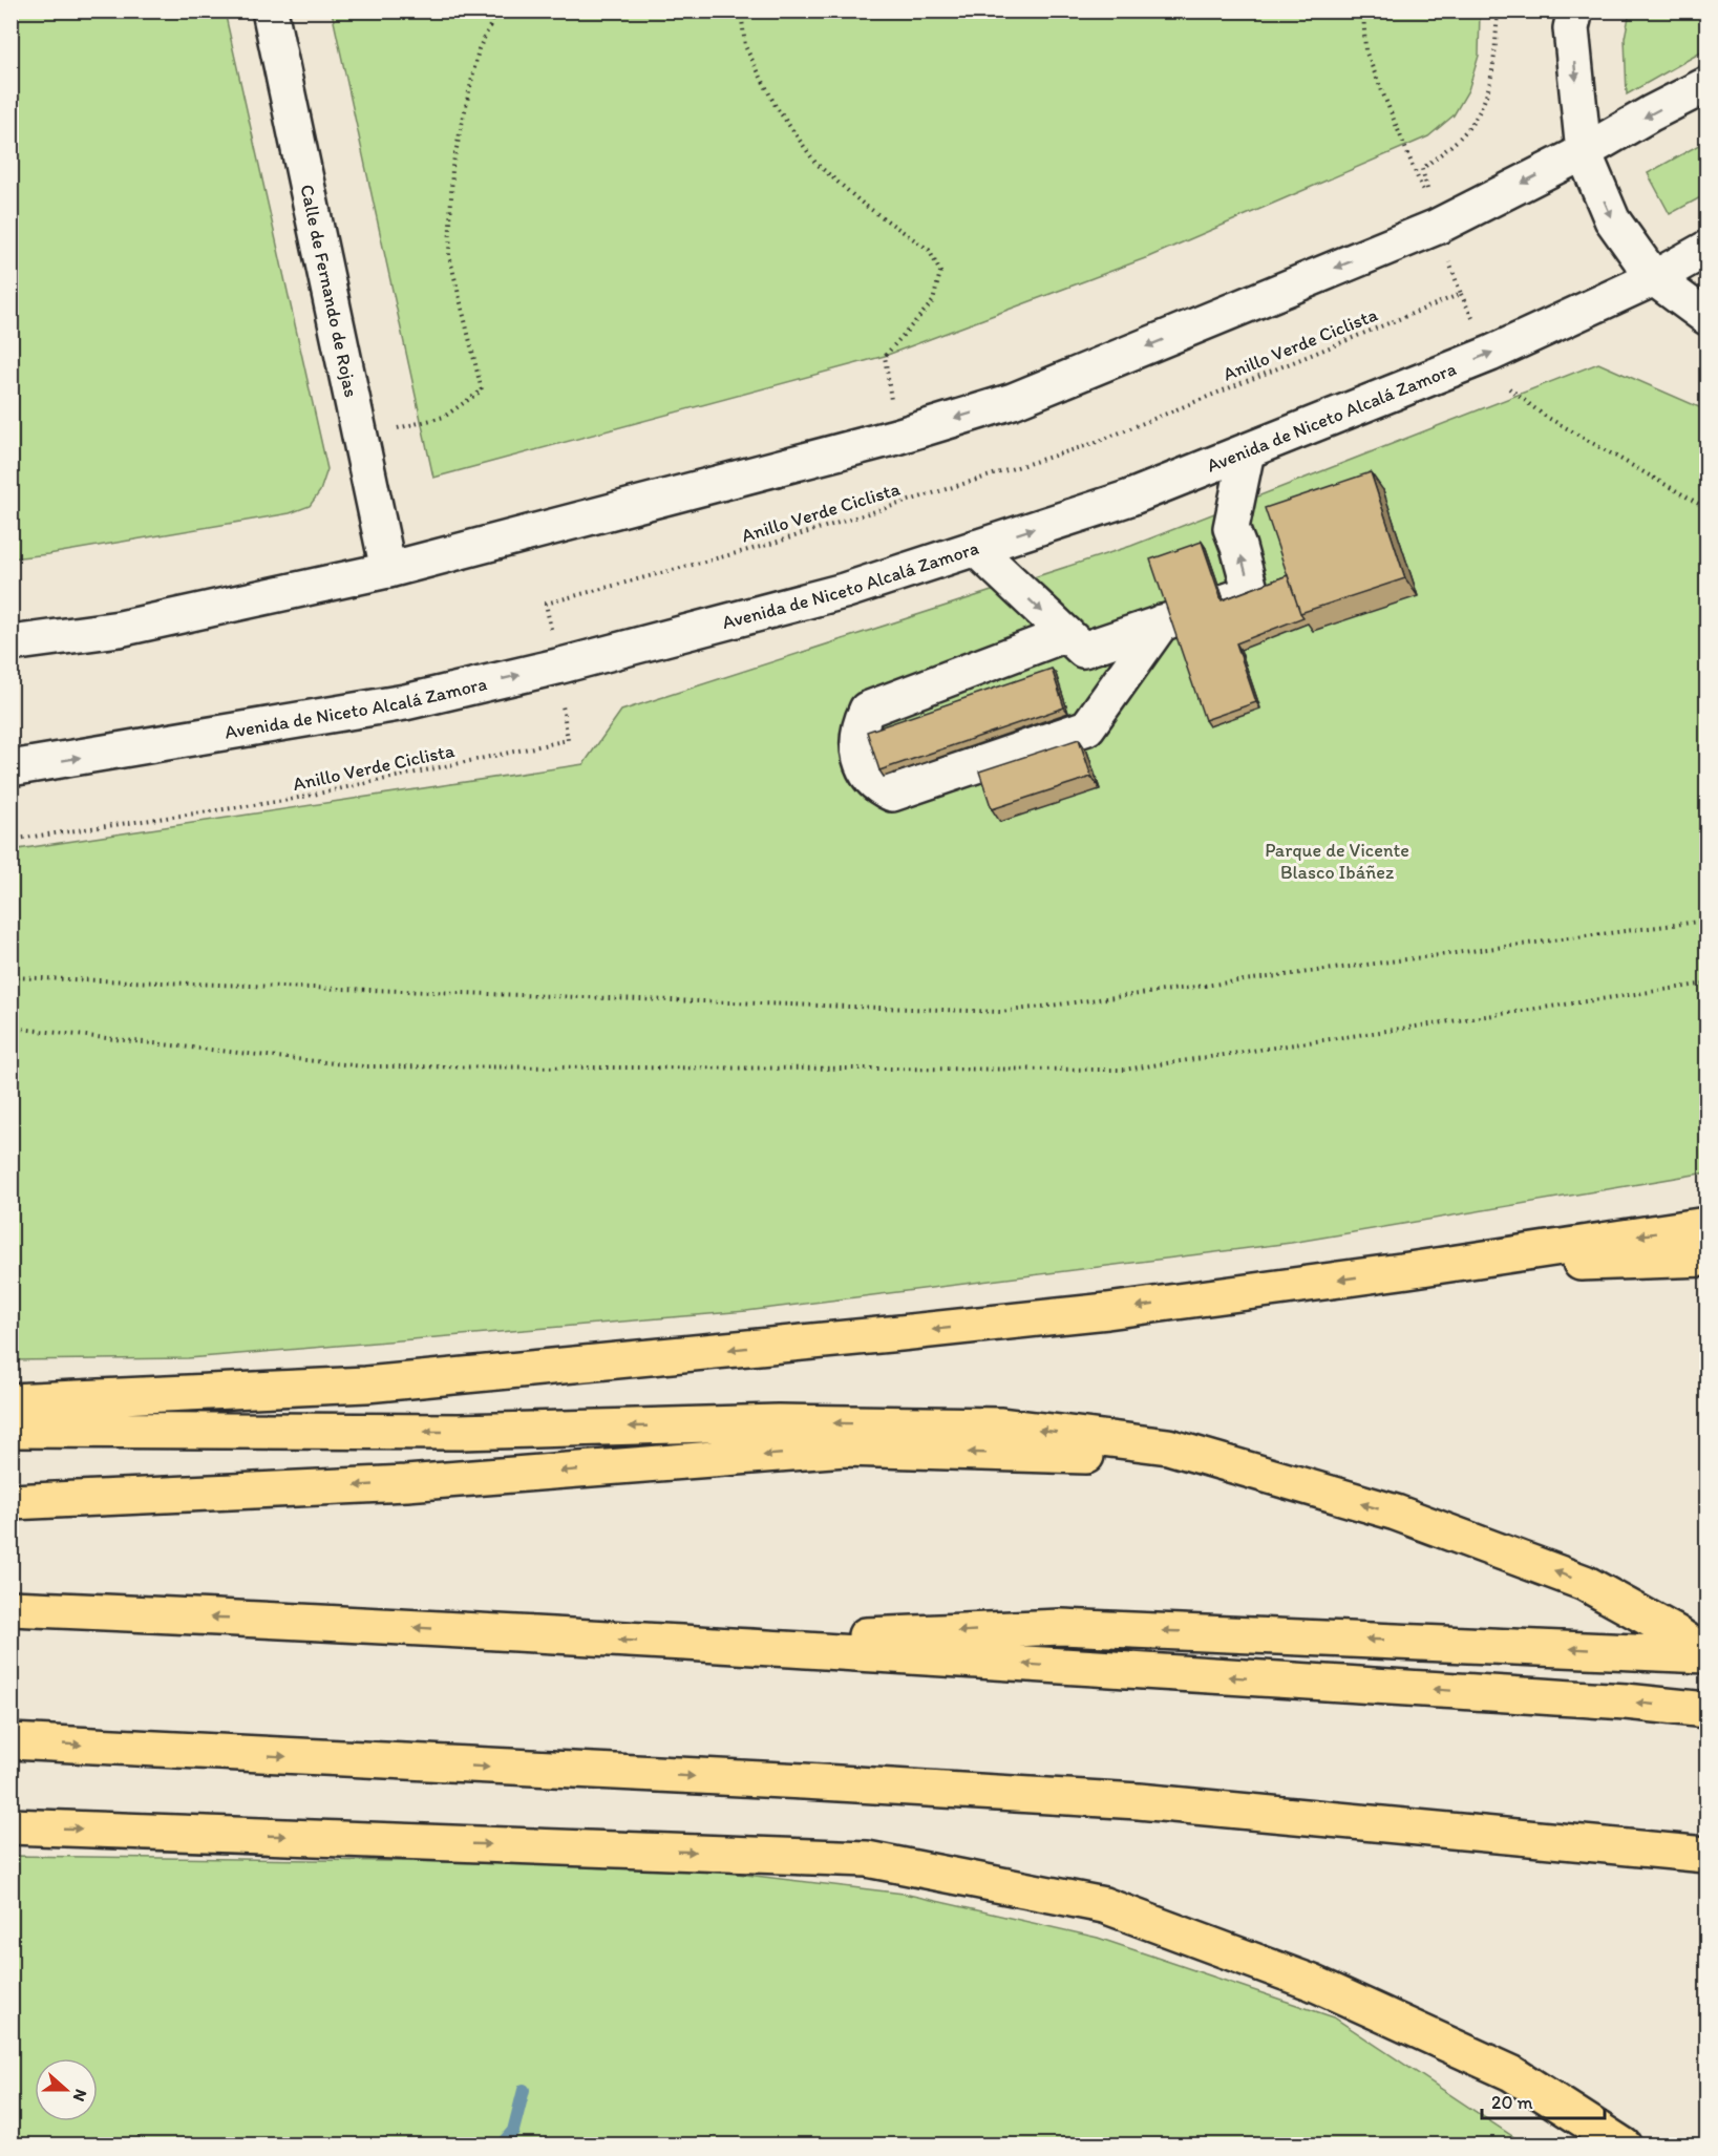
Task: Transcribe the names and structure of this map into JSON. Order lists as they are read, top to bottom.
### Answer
{
  "streets": {
    "street": ["Calle de Fernando de Rojas", "Avenida de Niceto Alcalá Zamora"],
    "path": ["Anillo Verde Ciclista"]
  },
  "crossings": [
    ["Anillo Verde Ciclista", "Avenida de Niceto Alcalá Zamora"]
  ],
  "parks": ["Parque de Vicente Blasco Ibáñez"],
  "scale_bar": "20 m",
  "north": "right"
}
